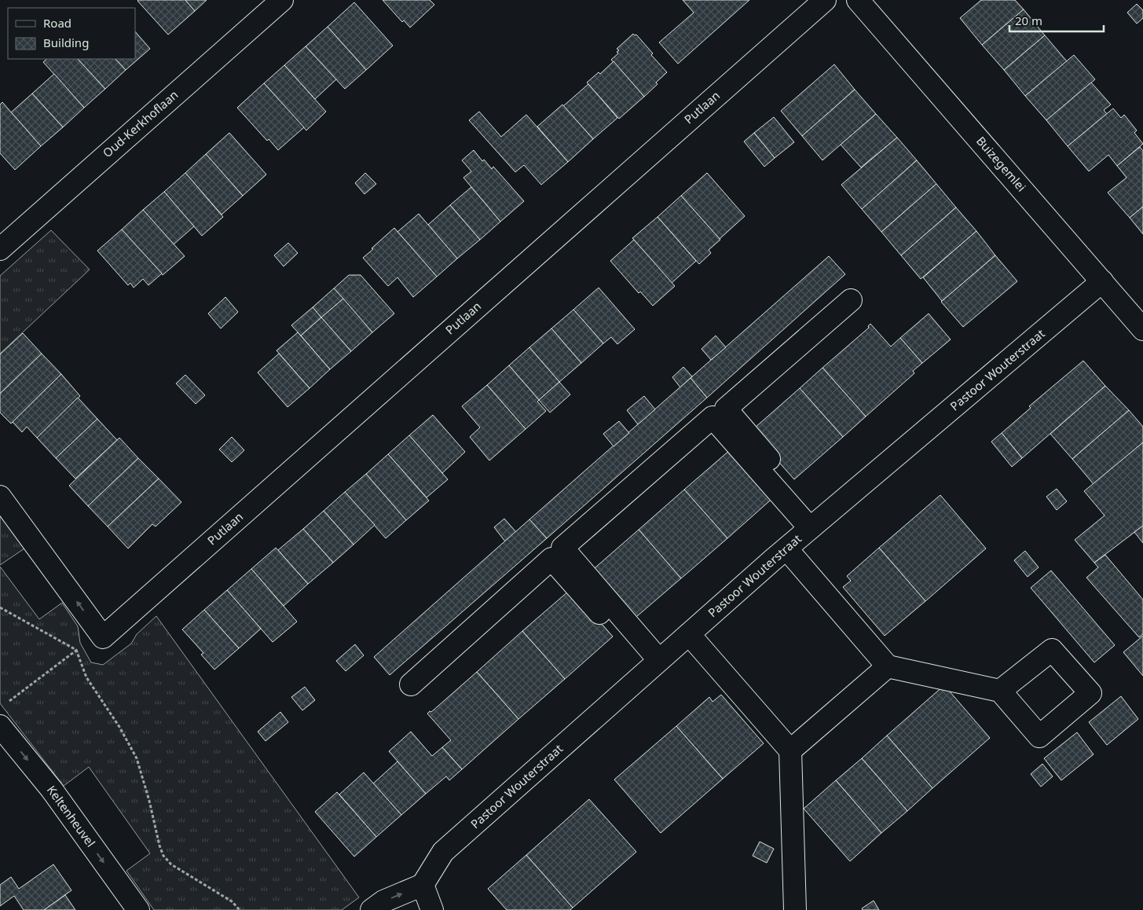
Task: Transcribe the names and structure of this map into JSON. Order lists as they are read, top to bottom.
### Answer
{
  "streets": {
    "street": [
      "Putlaan",
      "Oud-Kerkhoflaan",
      "Buizegemlei",
      "Pastoor Wouterstraat",
      "Keltenheuvel"
    ]
  },
  "crossings": [
    ["Buizegemlei", "Pastoor Wouterstraat"]
  ],
  "one_way": ["Putlaan", "Keltenheuvel"],
  "legend": ["Road", "Building"],
  "scale_bar": "20 m"
}
